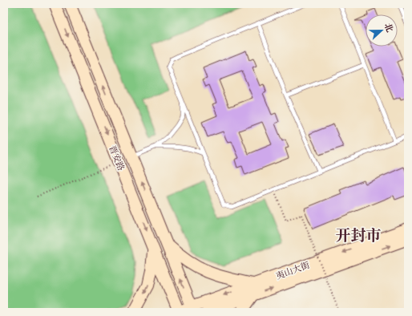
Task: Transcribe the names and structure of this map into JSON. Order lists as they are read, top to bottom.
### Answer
{
  "streets": {
    "main road": ["晋安路", "夷山大街"]
  },
  "crossings": [
    ["晋安路", "夷山大街"]
  ],
  "districts": ["开封市"],
  "north": "right"
}
